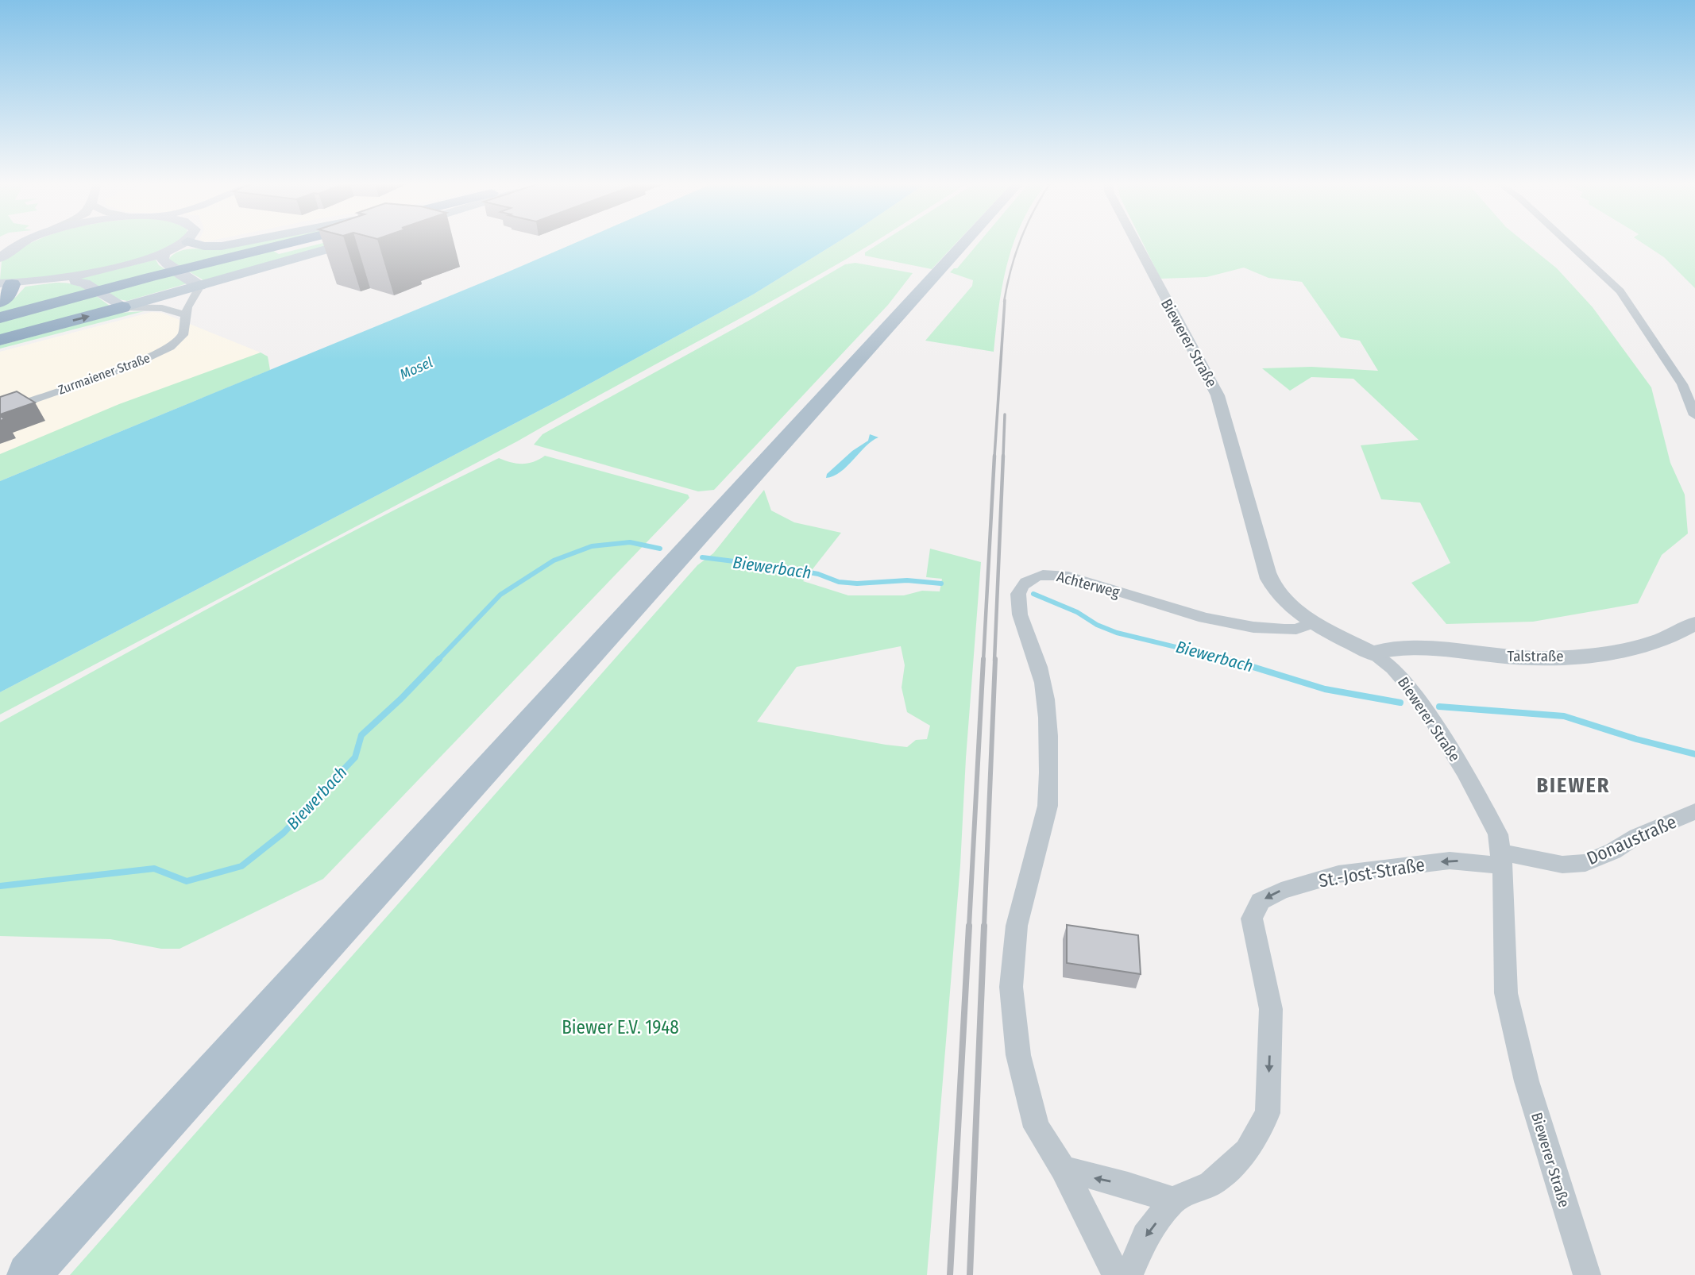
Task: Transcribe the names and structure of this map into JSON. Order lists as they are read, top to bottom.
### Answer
{
  "streets": {
    "street": [
      "Biewerer Straße",
      "Zurmaiener Straße",
      "Achterweg",
      "Talstraße",
      "Donaustraße",
      "St.-Jost-Straße"
    ]
  },
  "crossings": [
    ["Biewerer Straße", "Achterweg"],
    ["Biewerer Straße", "Talstraße"],
    ["Biewerer Straße", "Donaustraße"],
    ["Biewerer Straße", "St.-Jost-Straße"],
    ["Donaustraße", "St.-Jost-Straße"]
  ],
  "one_way": ["St.-Jost-Straße"],
  "districts": ["BIEWER"],
  "water": ["Mosel", "Biewerbach"],
  "parks": ["Biewer E.V. 1948"]
}
